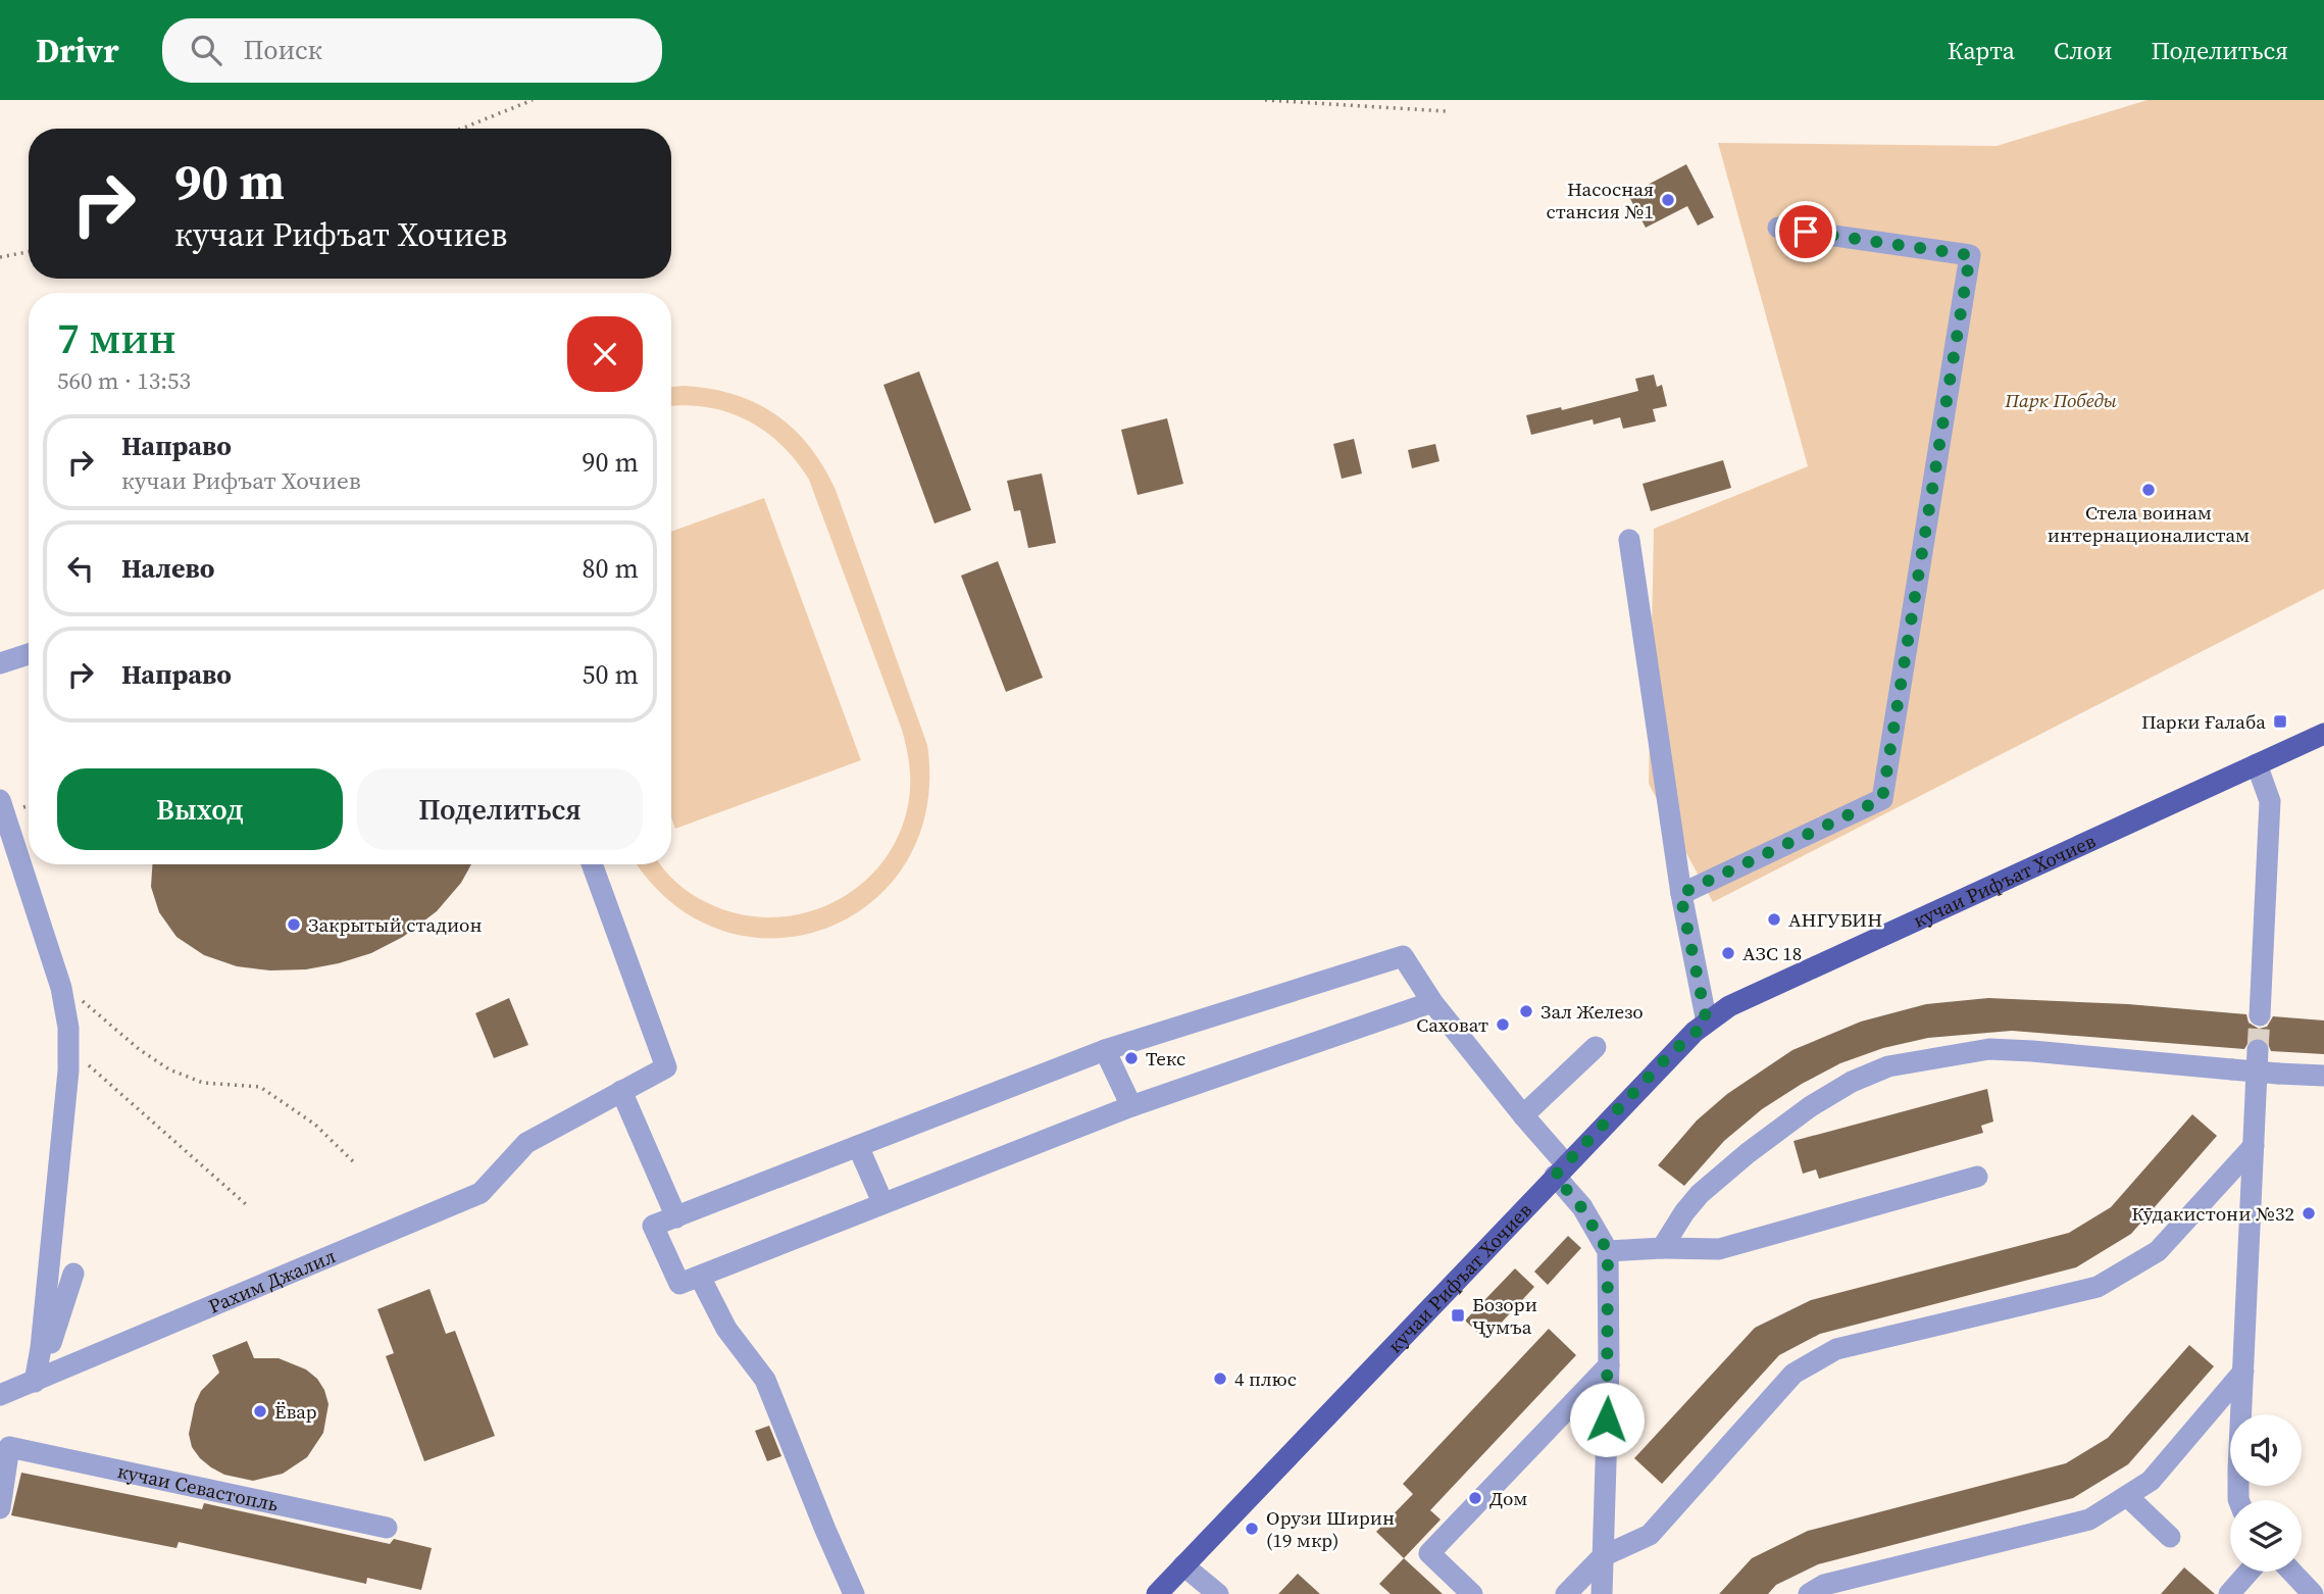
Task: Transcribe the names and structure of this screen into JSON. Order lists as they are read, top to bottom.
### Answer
{
  "streets": {
    "main road": ["кучаи Рифъат Хочиев"],
    "street": ["Рахим Джалил", "кучаи Севастопль"]
  },
  "parks": ["Парк Победы"],
  "places": {
    "other": [
      "Насосная стансия №1",
      "Стела воинам интернационалистам",
      "АНГУБИН",
      "Закрытый стадион",
      "АЗС 18",
      "Зал Железо",
      "Саховат",
      "Текс",
      "Кӯдакистони №32",
      "4 плюс",
      "Ёвар",
      "Дом",
      "Орузи Ширин (19 мкр)"
    ],
    "transit": ["Парки Ғалаба", "Бозори Ҷумъа"]
  },
  "page": {
    "header": "Drivr",
    "search": "Поиск",
    "nav": ["Карта", "Слои", "Поделиться"],
    "turn": ["90 m", "кучаи Рифъат Хочиев"],
    "heading": ["7 мин", "560 m · 13:53"],
    "list": [
      {
        "name": "Направо",
        "note": "кучаи Рифъат Хочиев",
        "value": "90 m"
      },
      {
        "name": "Налево",
        "value": "80 m"
      },
      {
        "name": "Направо",
        "value": "50 m"
      }
    ],
    "buttons": ["Выход", "Поделиться"]
  }
}
